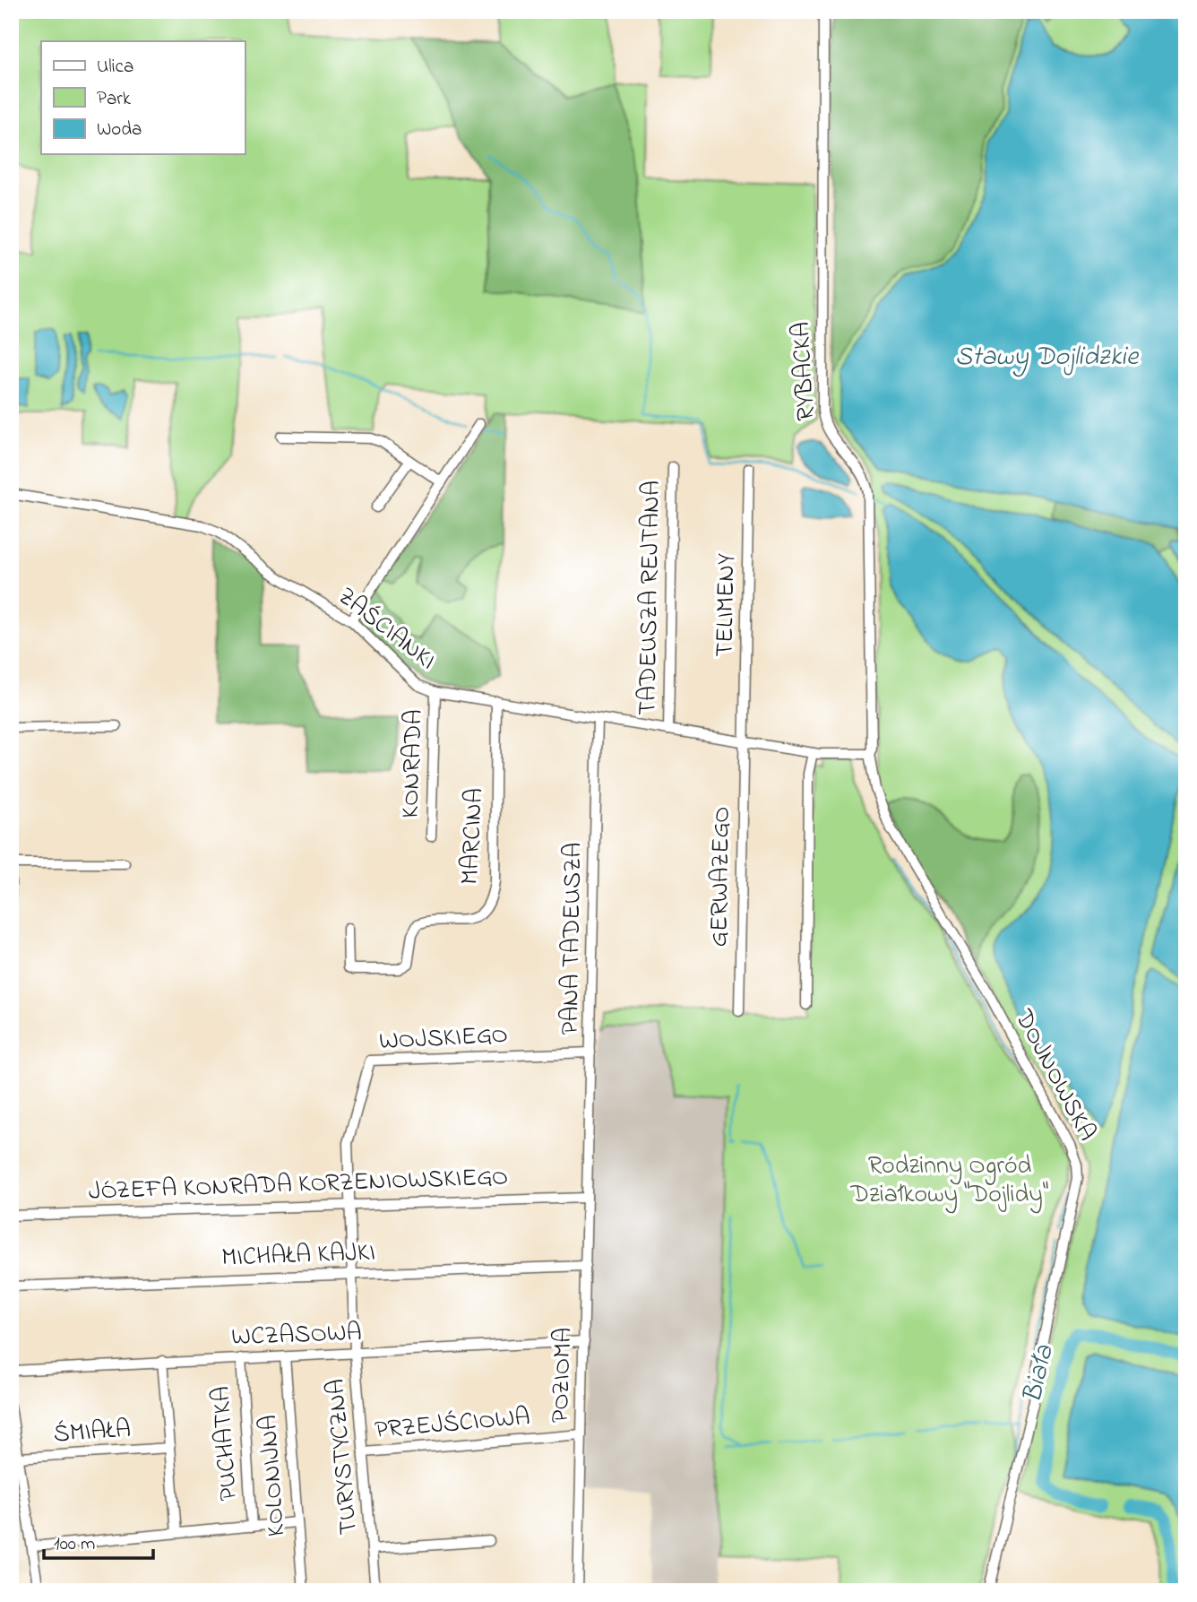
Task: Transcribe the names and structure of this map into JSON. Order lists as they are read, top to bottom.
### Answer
{
  "streets": {
    "street": [
      "RYBACKA",
      "TADEUSZA REJTANA",
      "TELIMENY",
      "ZAŚCIANKI",
      "KONRADA",
      "MARCINA",
      "GERWAZEGO",
      "PANA TADEUSZA",
      "WOJSKIEGO",
      "DOJNOWSKA",
      "JÓZEFA KONRADA KORZENIOWSKIEGO",
      "MICHAŁA KAJKI",
      "WCZASOWA",
      "POZIOMA",
      "PRZEJŚCIOWA",
      "ŚMIAŁA",
      "PUCHATKA",
      "TURYSTYCZNA",
      "KOLONIJNA"
    ]
  },
  "crossings": [
    ["RYBACKA", "ZAŚCIANKI"],
    ["RYBACKA", "DOJNOWSKA"],
    ["TADEUSZA REJTANA", "ZAŚCIANKI"],
    ["TELIMENY", "ZAŚCIANKI"],
    ["TELIMENY", "GERWAZEGO"],
    ["ZAŚCIANKI", "KONRADA"],
    ["ZAŚCIANKI", "MARCINA"],
    ["ZAŚCIANKI", "GERWAZEGO"],
    ["ZAŚCIANKI", "PANA TADEUSZA"],
    ["ZAŚCIANKI", "DOJNOWSKA"],
    ["PANA TADEUSZA", "WOJSKIEGO"],
    ["PANA TADEUSZA", "POZIOMA"],
    ["WOJSKIEGO", "TURYSTYCZNA"],
    ["JÓZEFA KONRADA KORZENIOWSKIEGO", "POZIOMA"],
    ["JÓZEFA KONRADA KORZENIOWSKIEGO", "TURYSTYCZNA"],
    ["MICHAŁA KAJKI", "POZIOMA"],
    ["MICHAŁA KAJKI", "TURYSTYCZNA"],
    ["WCZASOWA", "POZIOMA"],
    ["WCZASOWA", "PUCHATKA"],
    ["WCZASOWA", "TURYSTYCZNA"],
    ["WCZASOWA", "KOLONIJNA"],
    ["POZIOMA", "PRZEJŚCIOWA"],
    ["PRZEJŚCIOWA", "TURYSTYCZNA"]
  ],
  "water": ["Stawy Dojlidzkie", "Biała"],
  "parks": ["Rodzinny Ogród Działkowy \"Dojlidy\""],
  "legend": ["Ulica", "Park", "Woda"],
  "scale_bar": "100 m"
}
